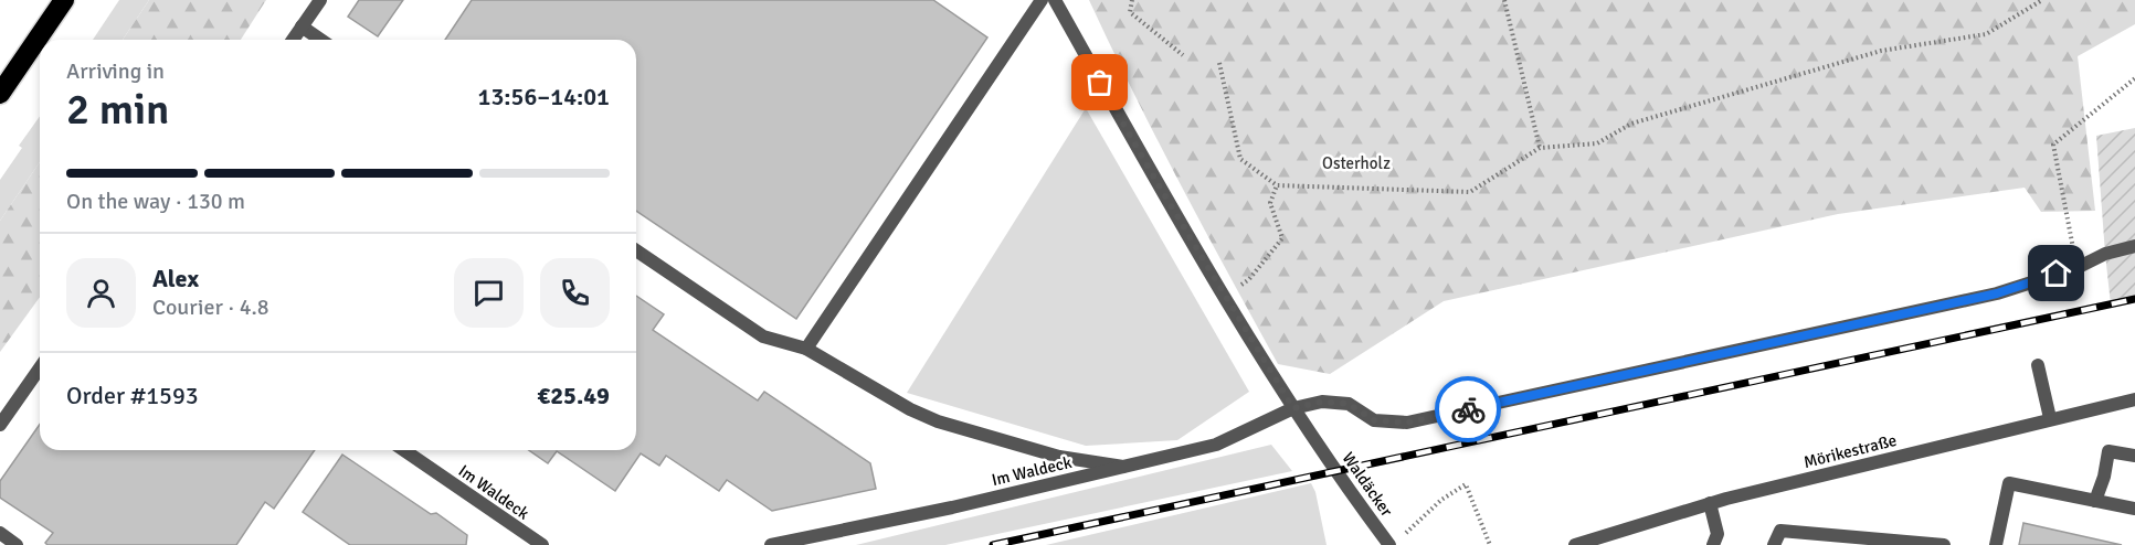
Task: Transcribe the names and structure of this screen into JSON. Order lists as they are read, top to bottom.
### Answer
{
  "streets": {
    "street": ["Mörikestraße", "Im Waldeck", "Waldäcker"]
  },
  "crossings": [
    ["Im Waldeck", "Waldäcker"]
  ],
  "parks": ["Osterholz"],
  "page": {
    "heading": ["2 min", "Arriving in", "13:56–14:01"],
    "panel": [
      "Alex",
      "Courier · 4.8",
      "Order #1593",
      "€25.49"
    ],
    "bar": "On the way · 130 m"
  }
}
